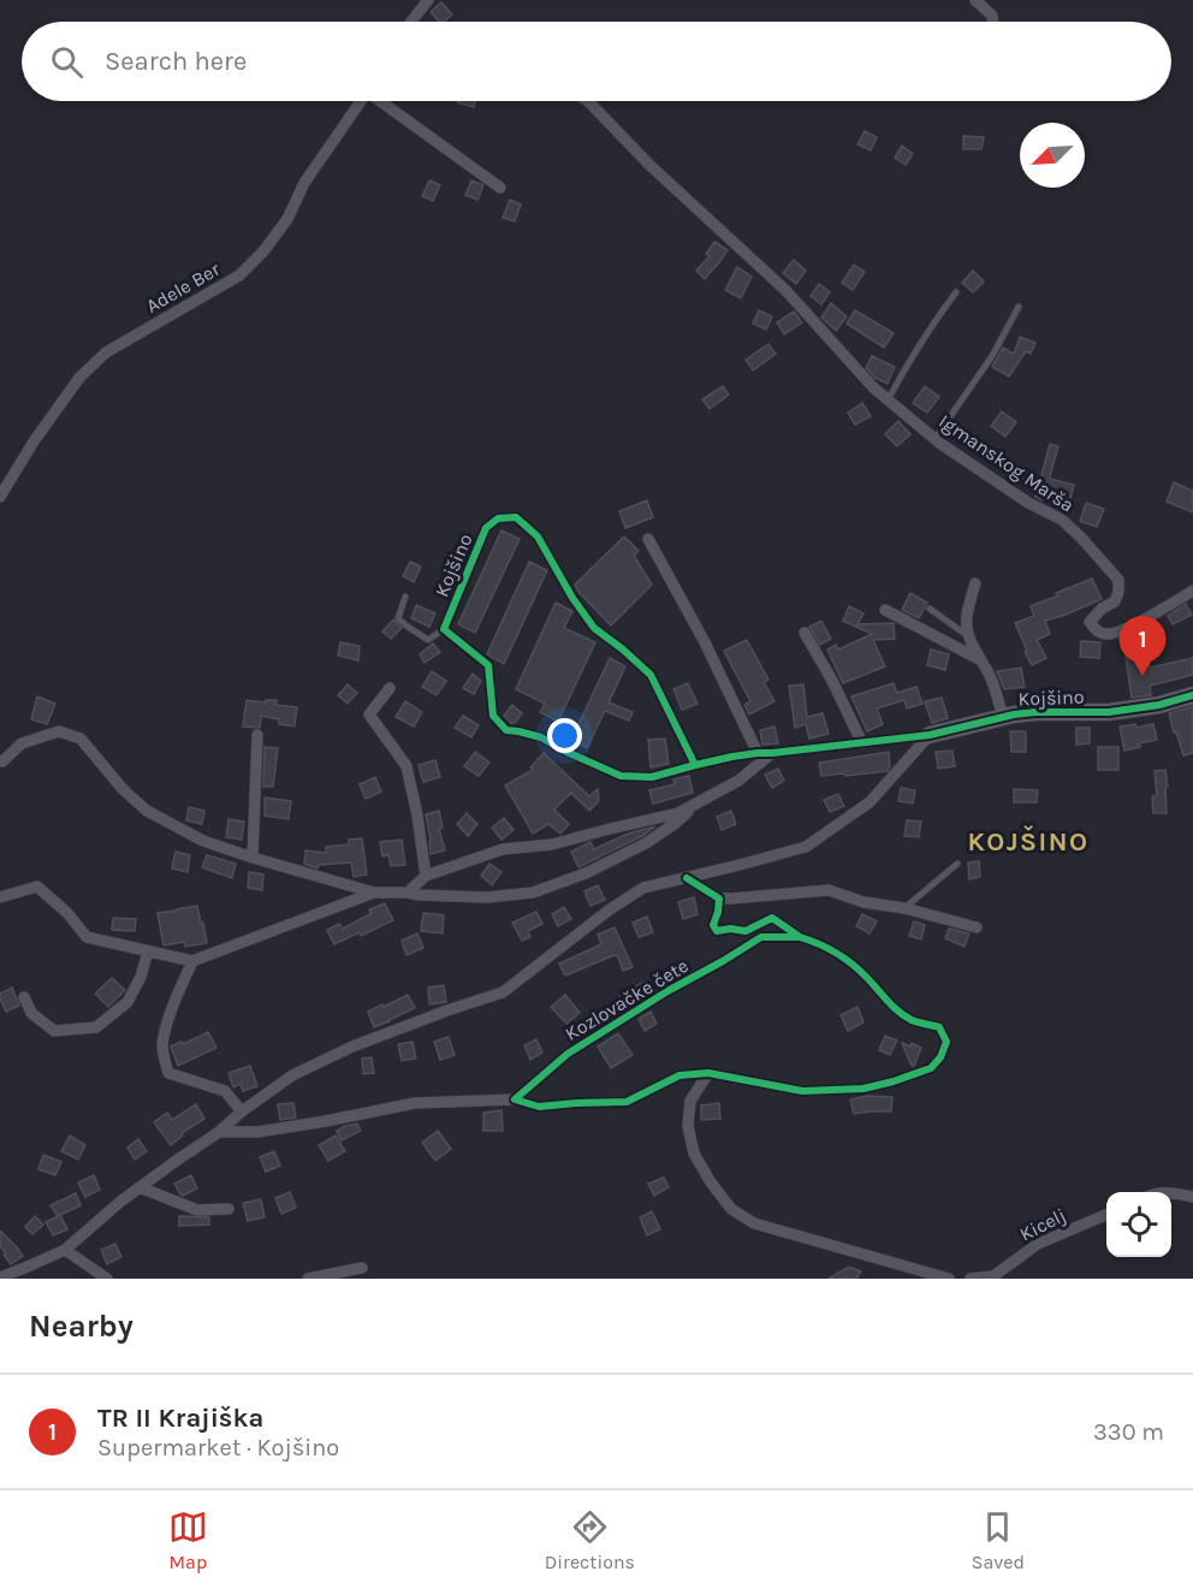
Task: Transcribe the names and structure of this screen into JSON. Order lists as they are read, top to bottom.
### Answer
{
  "streets": {
    "street": [
      "Adele Ber",
      "Igmanskog Marša",
      "Kojšino",
      "Kozlovačke čete",
      "Kicelj"
    ]
  },
  "districts": ["KOJŠINO"],
  "north": "bottom left",
  "page": {
    "search": "Search here",
    "pins": "1",
    "heading": "Nearby",
    "list": [
      {
        "mark": "1",
        "name": "TR II Krajiška",
        "note": "Supermarket · Kojšino",
        "value": "330 m"
      }
    ],
    "nav": ["Map", "Directions", "Saved"]
  }
}
